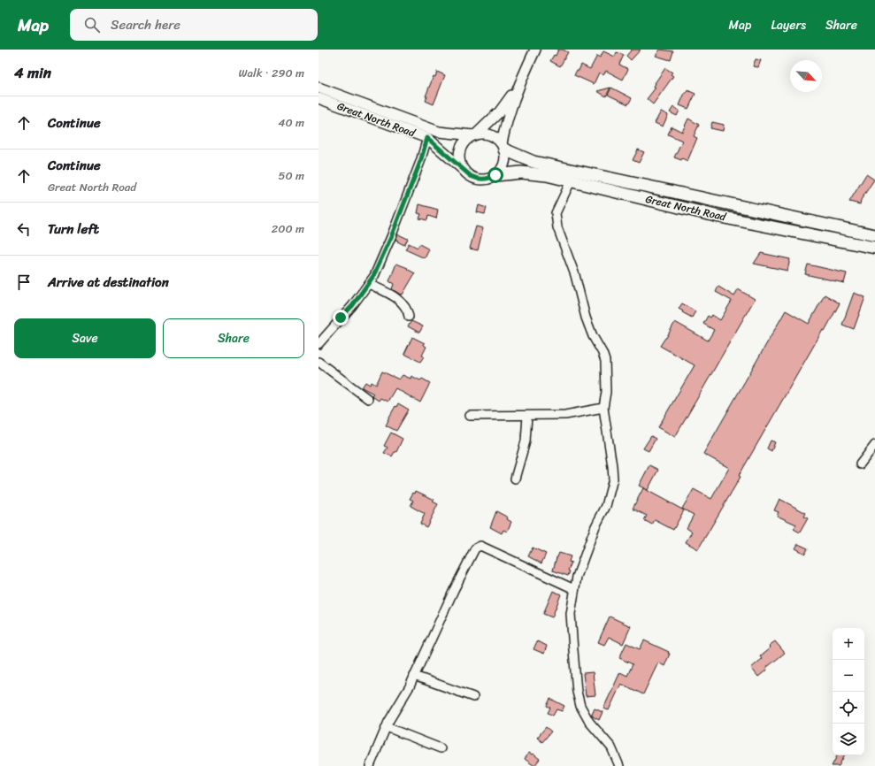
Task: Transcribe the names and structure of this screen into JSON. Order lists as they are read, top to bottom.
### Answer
{
  "streets": {
    "highway": ["Great North Road"]
  },
  "north": "bottom right",
  "page": {
    "header": "Map",
    "search": "Search here",
    "nav": ["Map", "Layers", "Share"],
    "heading": ["4 min", "Walk · 290 m"],
    "list": [
      ["Continue", "40 m"],
      ["Continue", "Great North Road", "50 m"],
      ["Turn left", "200 m"],
      "Arrive at destination"
    ],
    "buttons": ["Save", "Share"],
    "map_buttons": ["+", "−"]
  }
}
